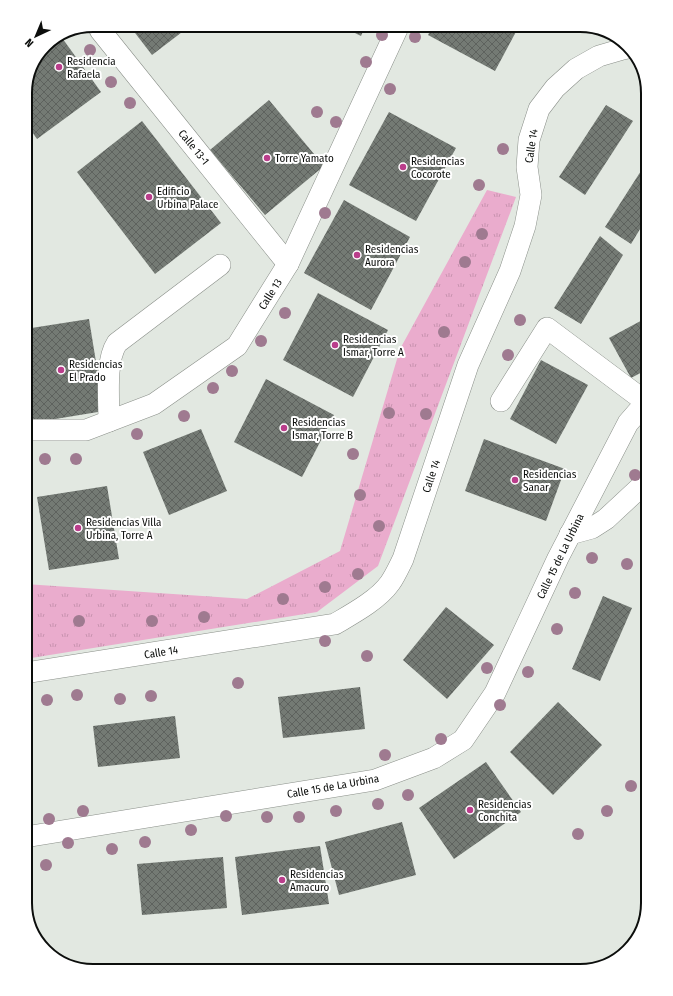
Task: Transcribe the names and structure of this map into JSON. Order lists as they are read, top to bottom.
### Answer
{
  "streets": {
    "street": [
      "Calle 14",
      "Calle 13-1",
      "Calle 13",
      "Calle 15 de La Urbina"
    ]
  },
  "crossings": [
    ["Calle 13-1", "Calle 13"]
  ],
  "places": [
    "Residencia Rafaela",
    "Torre Yamato",
    "Residencias Cocorote",
    "Edificio Urbina Palace",
    "Residencias Aurora",
    "Residencias Ismar, Torre A",
    "Residencias El Prado",
    "Residencias Ismar, Torre B",
    "Residencias Sanar",
    "Residencias Villa Urbina, Torre A",
    "Residencias Conchita",
    "Residencias Amacuro"
  ],
  "north": "bottom left"
}
